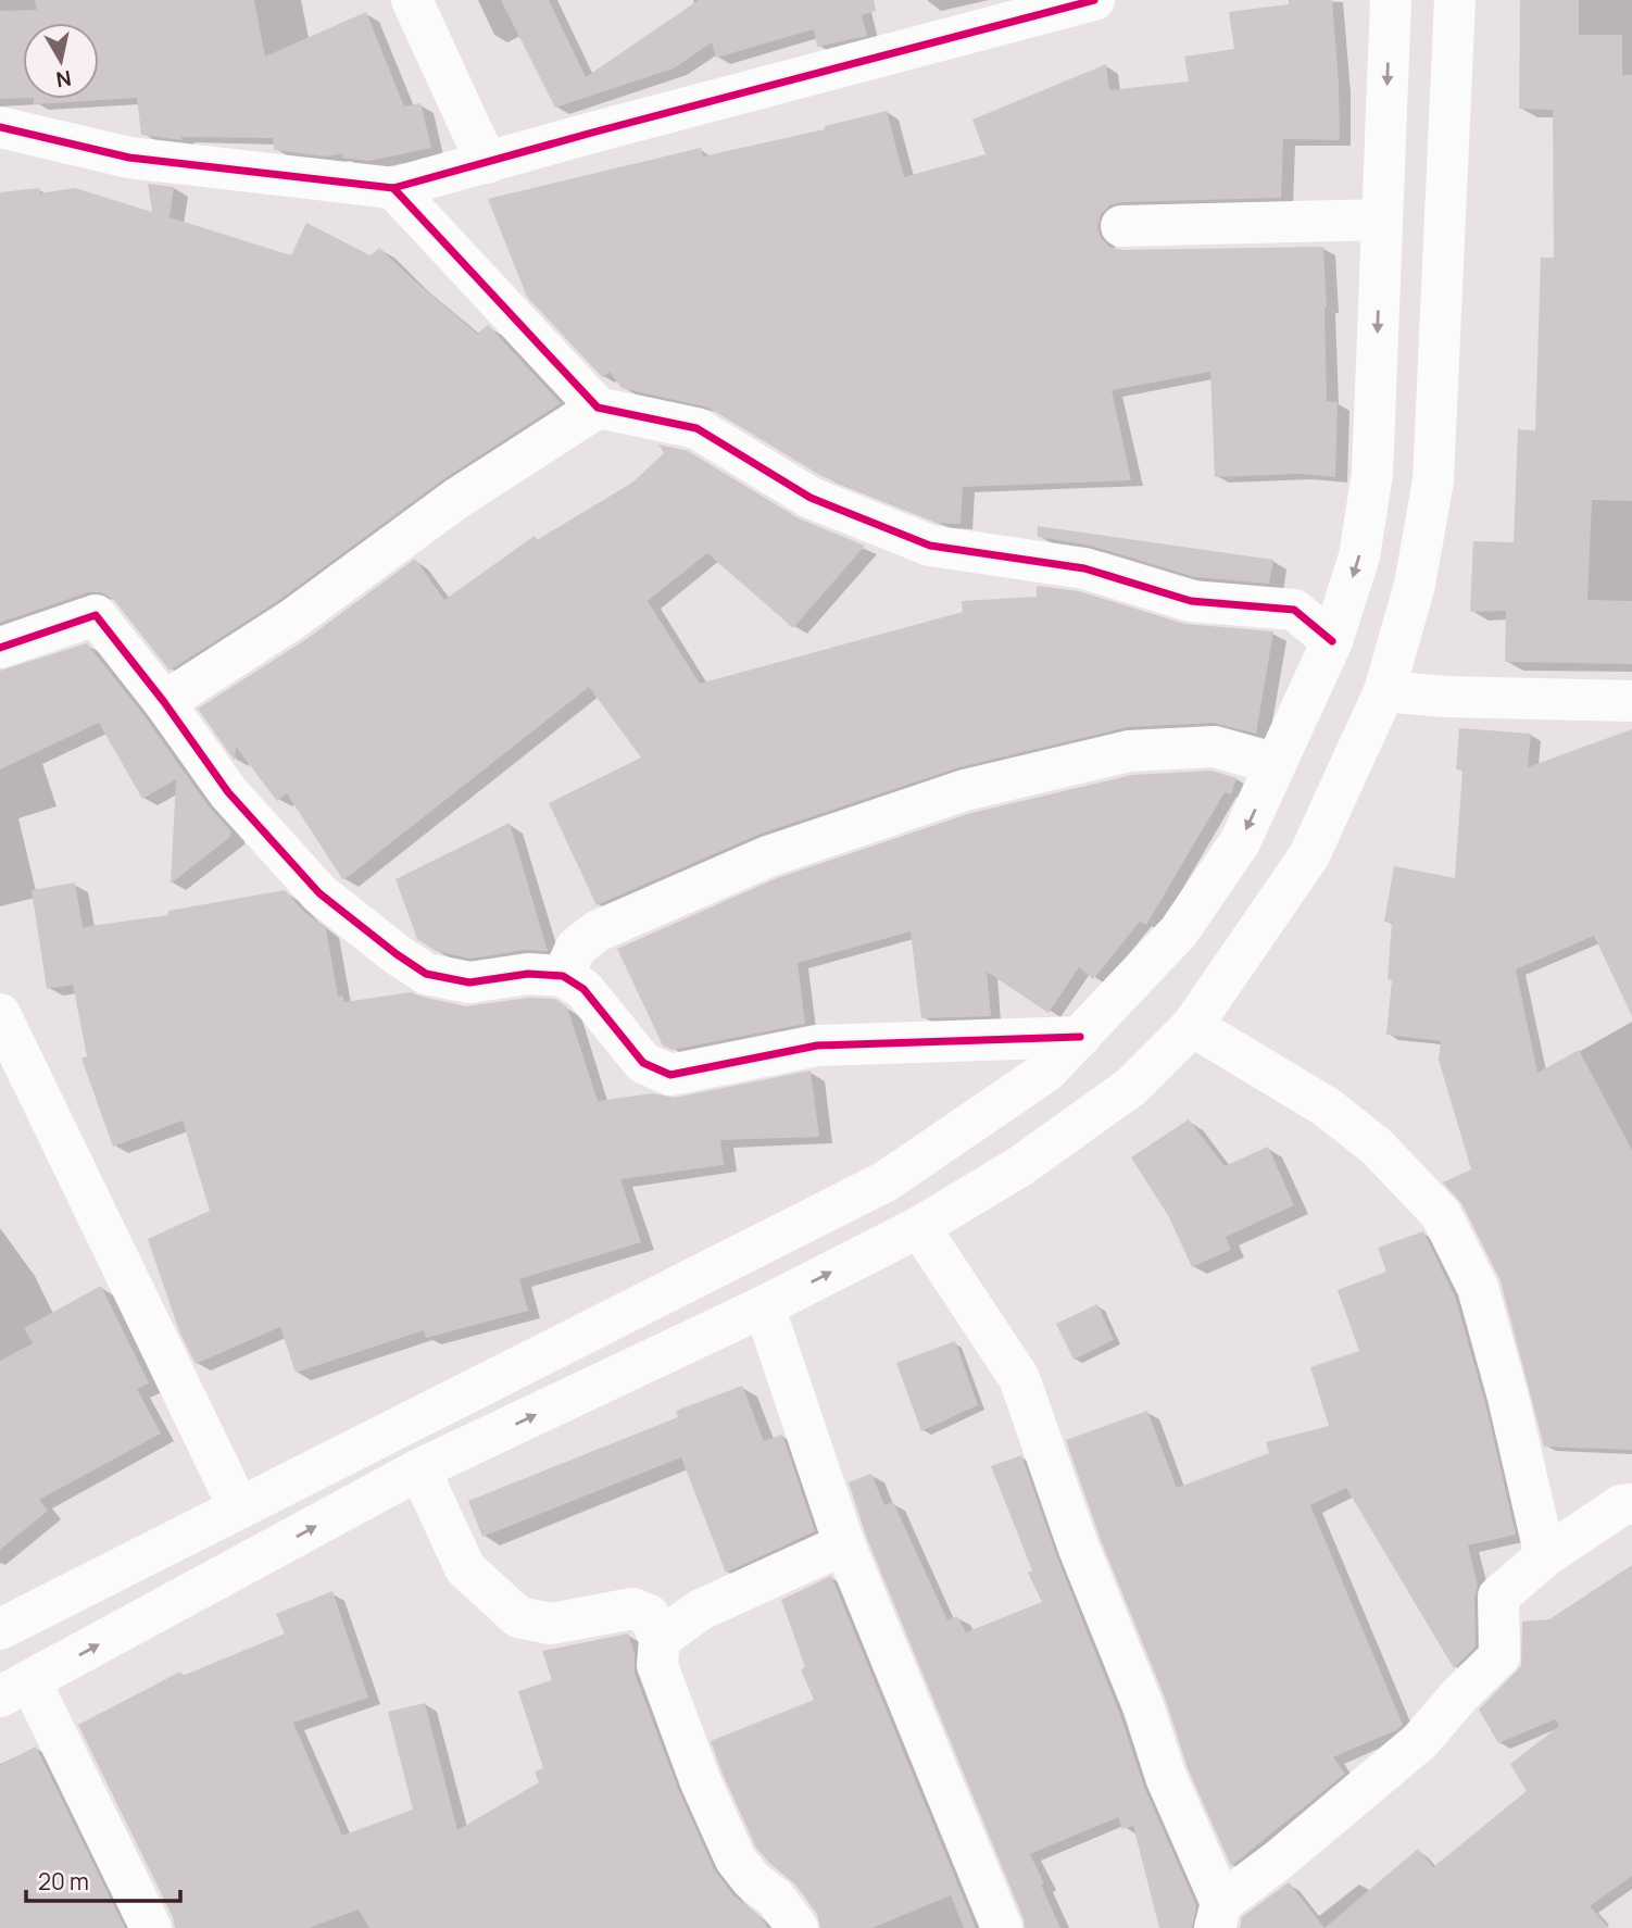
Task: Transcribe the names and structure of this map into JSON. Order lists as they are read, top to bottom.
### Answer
{
  "scale_bar": "20 m",
  "north": "bottom"
}
